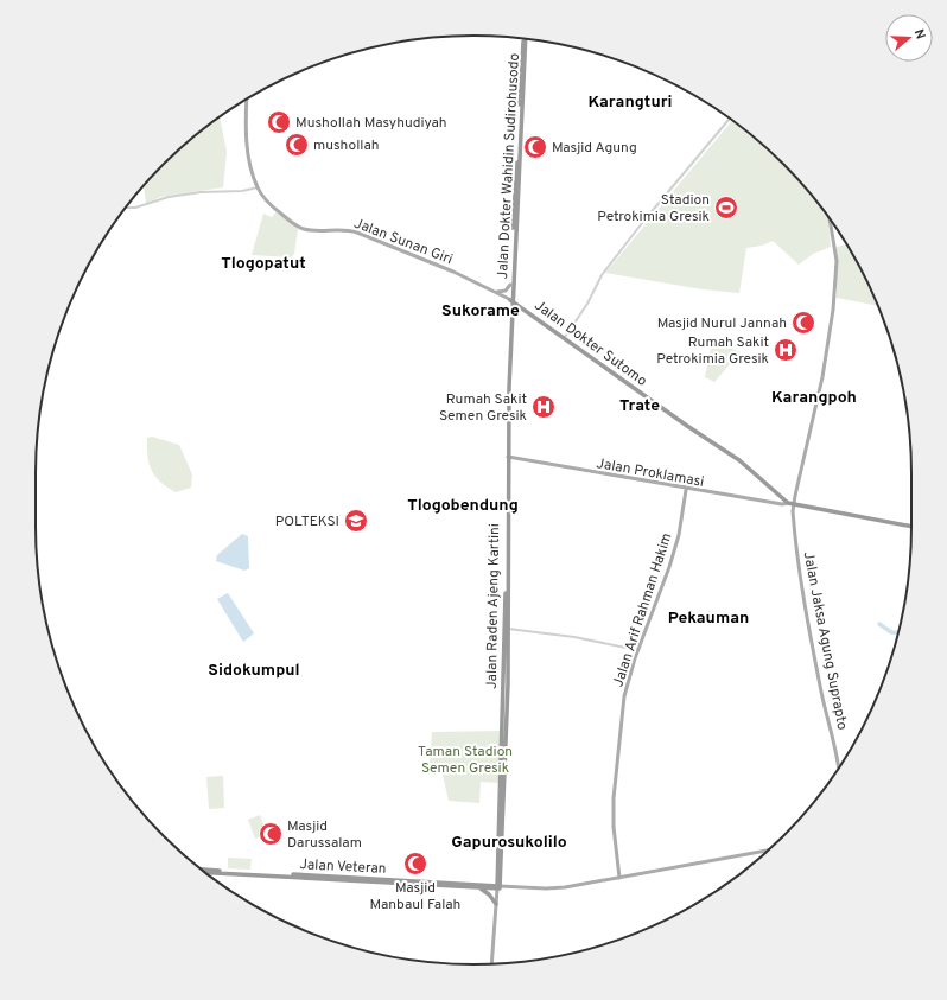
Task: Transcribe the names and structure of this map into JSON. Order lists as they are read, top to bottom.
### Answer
{
  "streets": {
    "highway": [
      "Jalan Dokter Wahidin Sudirohusodo",
      "Jalan Dokter Sutomo",
      "Jalan Raden Ajeng Kartini",
      "Jalan Veteran"
    ],
    "main road": [
      "Jalan Sunan Giri",
      "Jalan Proklamasi",
      "Jalan Arif Rahman Hakim",
      "Jalan Jaksa Agung Suprapto"
    ]
  },
  "crossings": [
    ["Jalan Dokter Wahidin Sudirohusodo", "Jalan Sunan Giri"],
    ["Jalan Dokter Wahidin Sudirohusodo", "Jalan Dokter Sutomo"],
    ["Jalan Dokter Wahidin Sudirohusodo", "Jalan Raden Ajeng Kartini"],
    ["Jalan Sunan Giri", "Jalan Dokter Sutomo"],
    ["Jalan Sunan Giri", "Jalan Raden Ajeng Kartini"],
    ["Jalan Dokter Sutomo", "Jalan Proklamasi"],
    ["Jalan Dokter Sutomo", "Jalan Raden Ajeng Kartini"],
    ["Jalan Dokter Sutomo", "Jalan Jaksa Agung Suprapto"],
    ["Jalan Proklamasi", "Jalan Raden Ajeng Kartini"],
    ["Jalan Proklamasi", "Jalan Arif Rahman Hakim"],
    ["Jalan Raden Ajeng Kartini", "Jalan Veteran"]
  ],
  "districts": [
    "Karangturi",
    "Tlogopatut",
    "Sukorame",
    "Karangpoh",
    "Trate",
    "Tlogobendung",
    "Pekauman",
    "Sidokumpul",
    "Gapurosukolilo"
  ],
  "parks": ["Taman Stadion Semen Gresik"],
  "places": {
    "mosque": [
      "Mushollah Masyhudiyah",
      "mushollah",
      "Masjid Agung",
      "Masjid Nurul Jannah",
      "Masjid Darussalam",
      "Masjid Manbaul Falah"
    ],
    "sports": ["Stadion Petrokimia Gresik"],
    "hospital": ["Rumah Sakit Petrokimia Gresik", "Rumah Sakit Semen Gresik"],
    "school or university": ["POLTEKSI"]
  },
  "north": "right"
}
